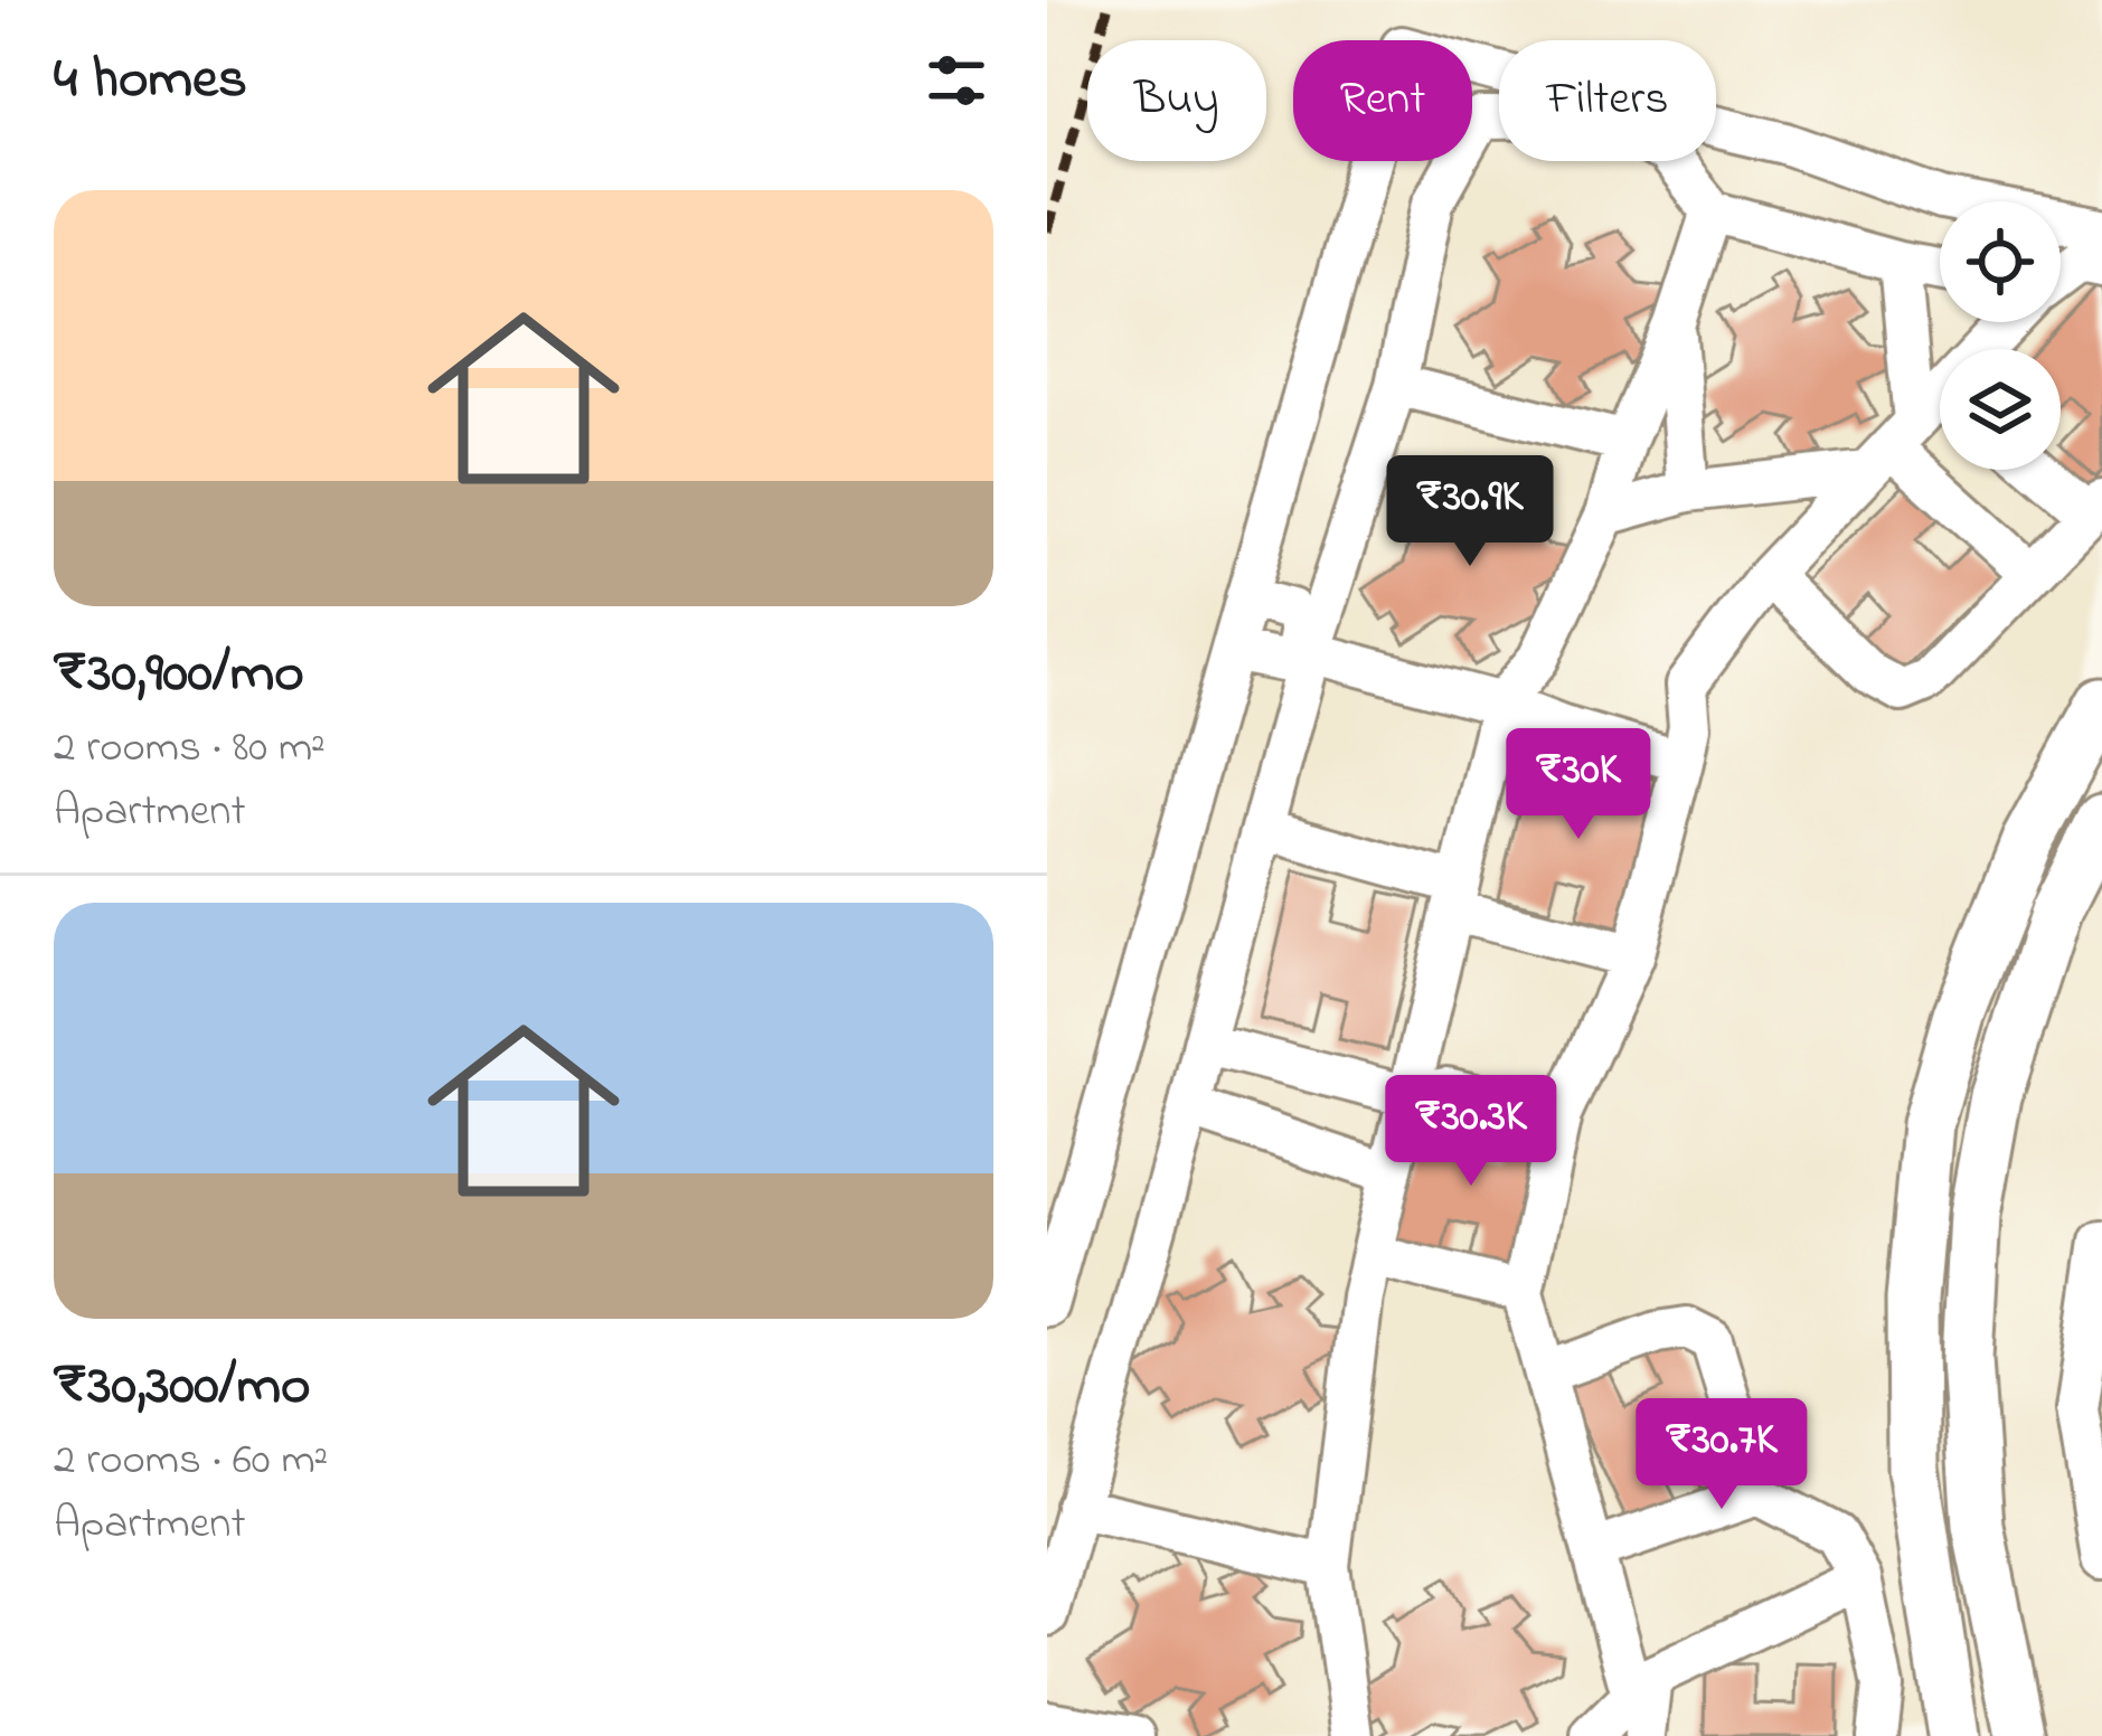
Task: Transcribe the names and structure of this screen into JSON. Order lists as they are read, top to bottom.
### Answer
{
  "page": {
    "heading": "4 homes",
    "chip": ["Buy", "Rent", "Filters"],
    "list": [
      {
        "name": "₹30,900/mo",
        "note": "2 rooms · 80 m² · Apartment"
      },
      {
        "name": "₹30,300/mo",
        "note": "2 rooms · 60 m² · Apartment"
      }
    ],
    "price": [
      "₹30.9K",
      "₹30K",
      "₹30.3K",
      "₹30.7K"
    ]
  }
}
